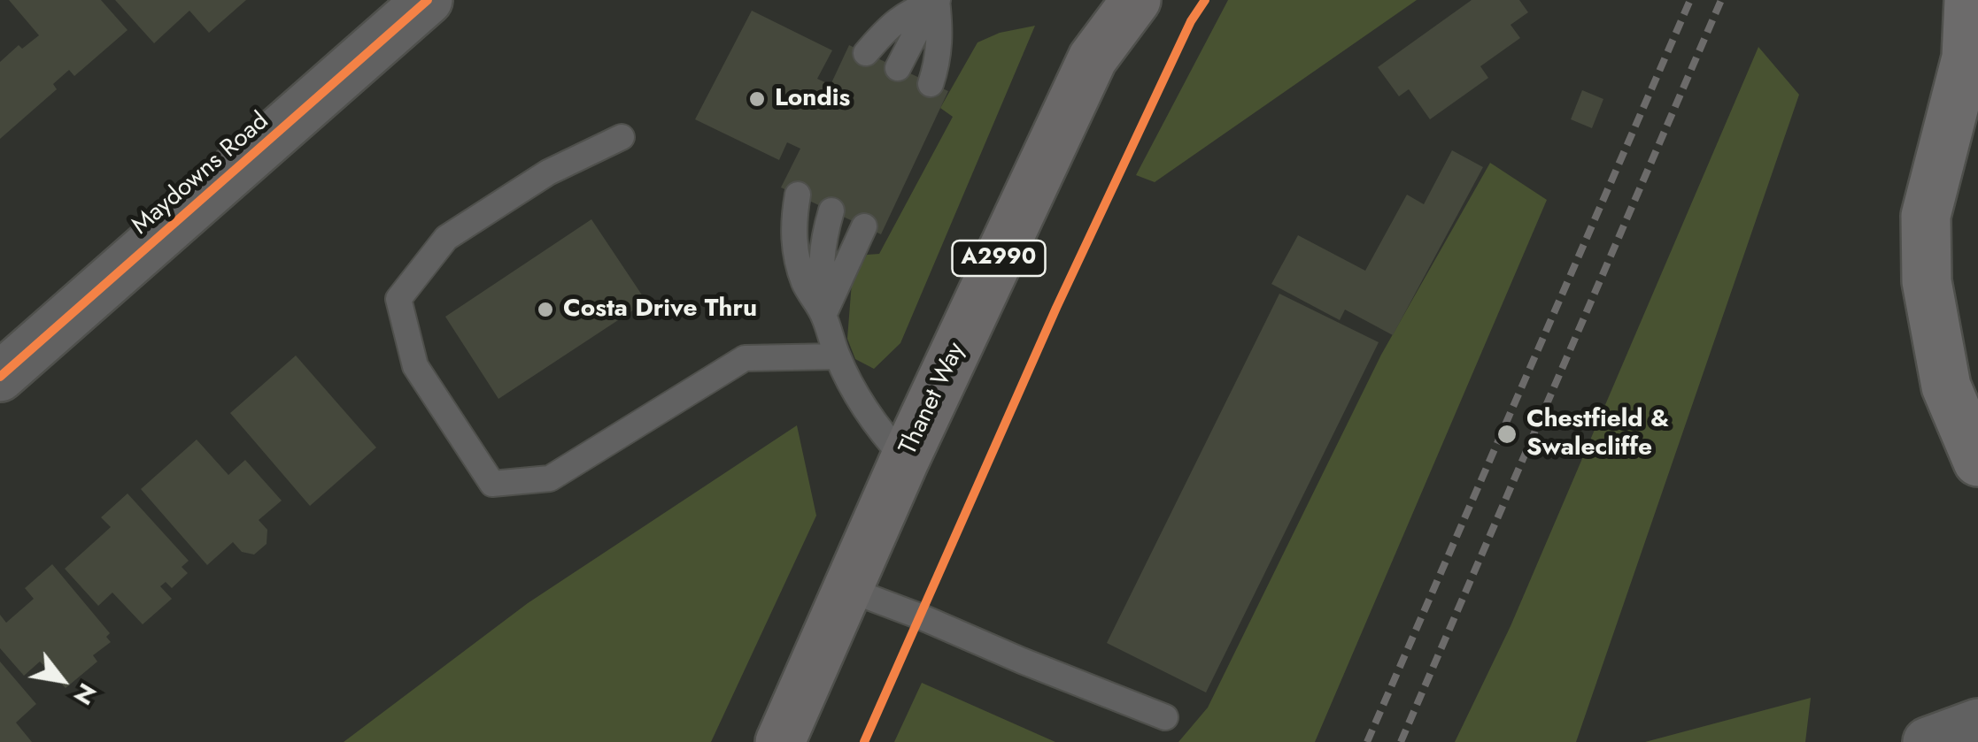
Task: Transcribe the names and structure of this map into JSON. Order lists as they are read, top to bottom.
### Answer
{
  "streets": {
    "main road": ["A2990", "Thanet Way"],
    "street": ["Maydowns Road"]
  },
  "places": ["Londis", "Costa Drive Thru", "Chestfield & Swalecliffe"],
  "north": "bottom right"
}
